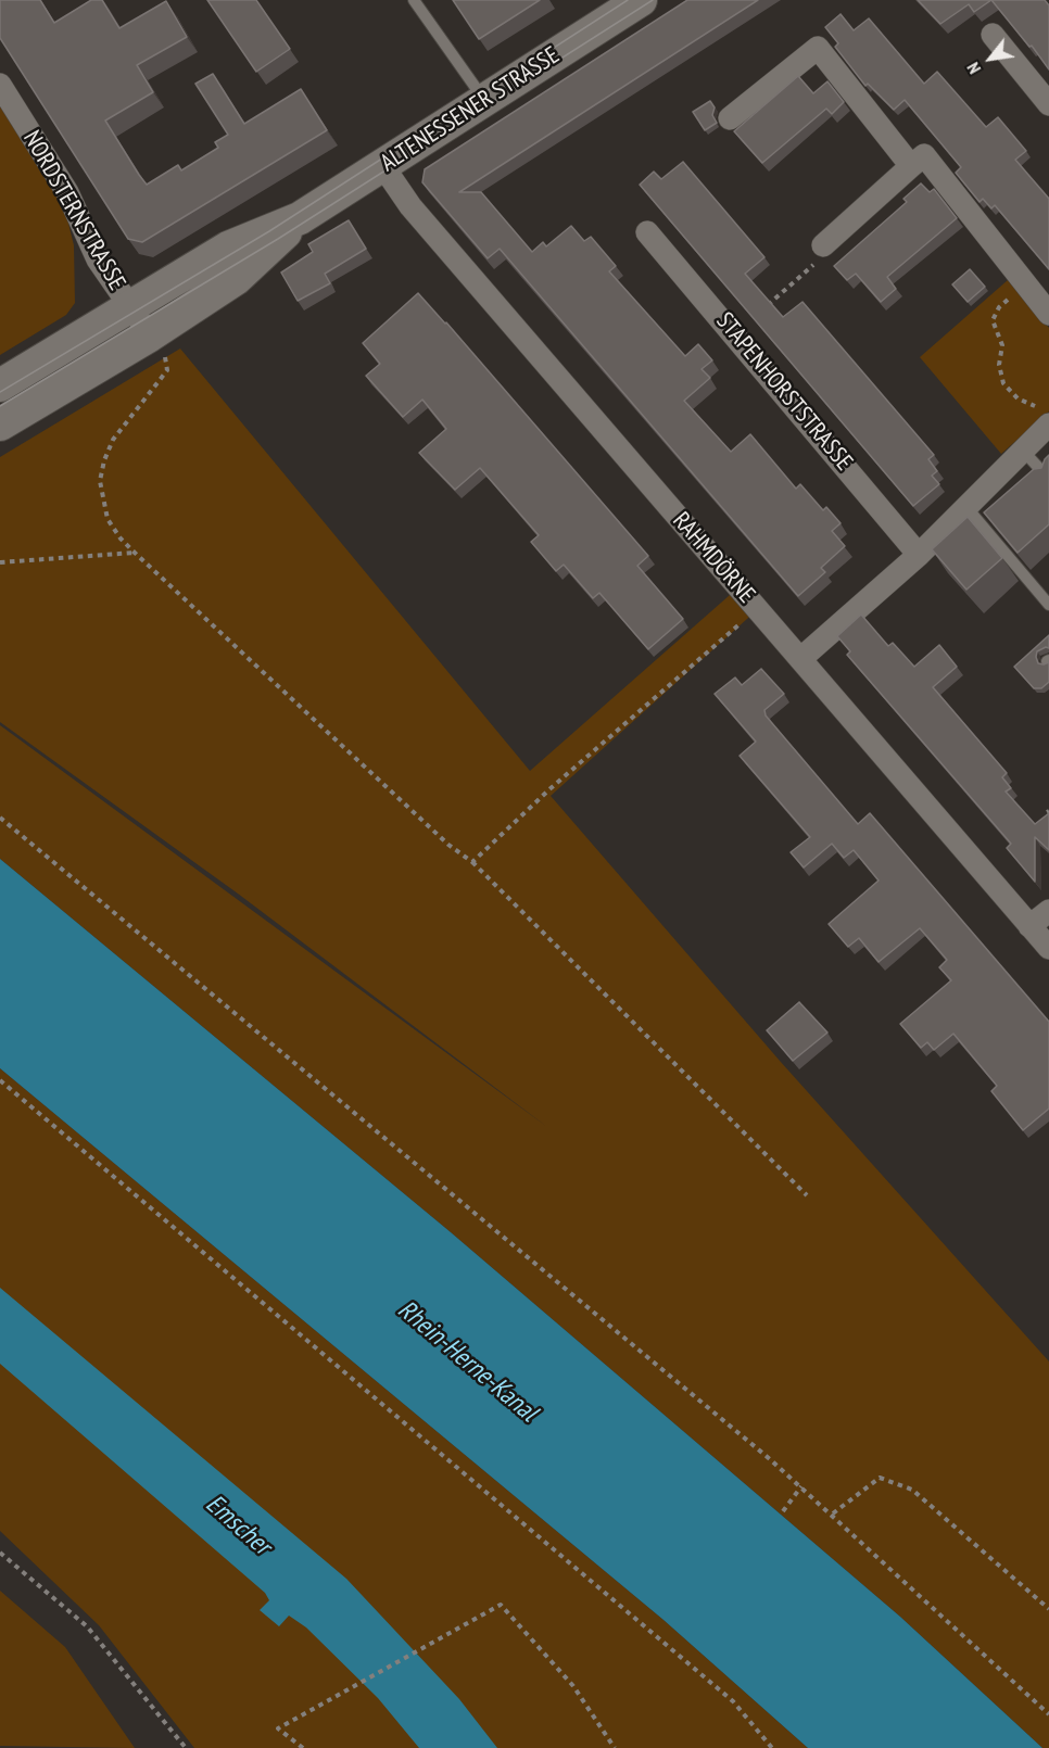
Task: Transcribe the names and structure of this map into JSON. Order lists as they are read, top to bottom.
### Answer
{
  "streets": {
    "main road": ["ALTENESSENER STRASSE"],
    "street": ["NORDSTERNSTRASSE", "STAPENHORSTSTRASSE", "RAHMDÖRNE"]
  },
  "crossings": [
    ["ALTENESSENER STRASSE", "NORDSTERNSTRASSE"],
    ["ALTENESSENER STRASSE", "RAHMDÖRNE"]
  ],
  "water": ["Rhein-Herne-Kanal", "Emscher"],
  "north": "bottom left"
}
